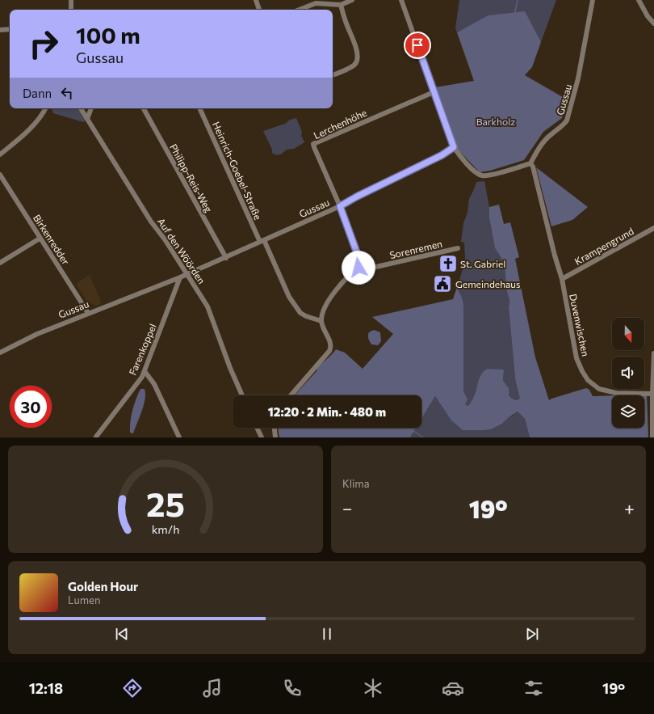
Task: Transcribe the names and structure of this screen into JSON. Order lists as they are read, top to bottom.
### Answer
{
  "streets": {
    "street": [
      "Gussau",
      "Lerchenhöhe",
      "Heinrich-Goebel-Straße",
      "Philipp-Reis-Weg",
      "Birkenredder",
      "Krampengrund",
      "Sorenremen",
      "Auf den Wöörden",
      "Duvenwischen",
      "Farenkoppel"
    ]
  },
  "crossings": [
    ["Gussau", "Lerchenhöhe"],
    ["Gussau", "Heinrich-Goebel-Straße"],
    ["Gussau", "Philipp-Reis-Weg"],
    ["Gussau", "Birkenredder"],
    ["Gussau", "Auf den Wöörden"],
    ["Gussau", "Duvenwischen"],
    ["Gussau", "Farenkoppel"],
    ["Krampengrund", "Duvenwischen"]
  ],
  "parks": ["Barkholz"],
  "places": {
    "church": ["St. Gabriel"],
    "public building": ["Gemeindehaus"]
  },
  "north": "bottom",
  "page": {
    "turn": ["100 m", "Gussau"],
    "then": "Dann",
    "limit": "30",
    "trip": "12:20 · 2 Min. · 480 m",
    "tile": "Klima",
    "heat": ["−", "19°", "+"],
    "song": ["Golden Hour", "Lumen"],
    "tabs": ["12:18", "19°"],
    "gauge": ["25", "km/h"]
  }
}
